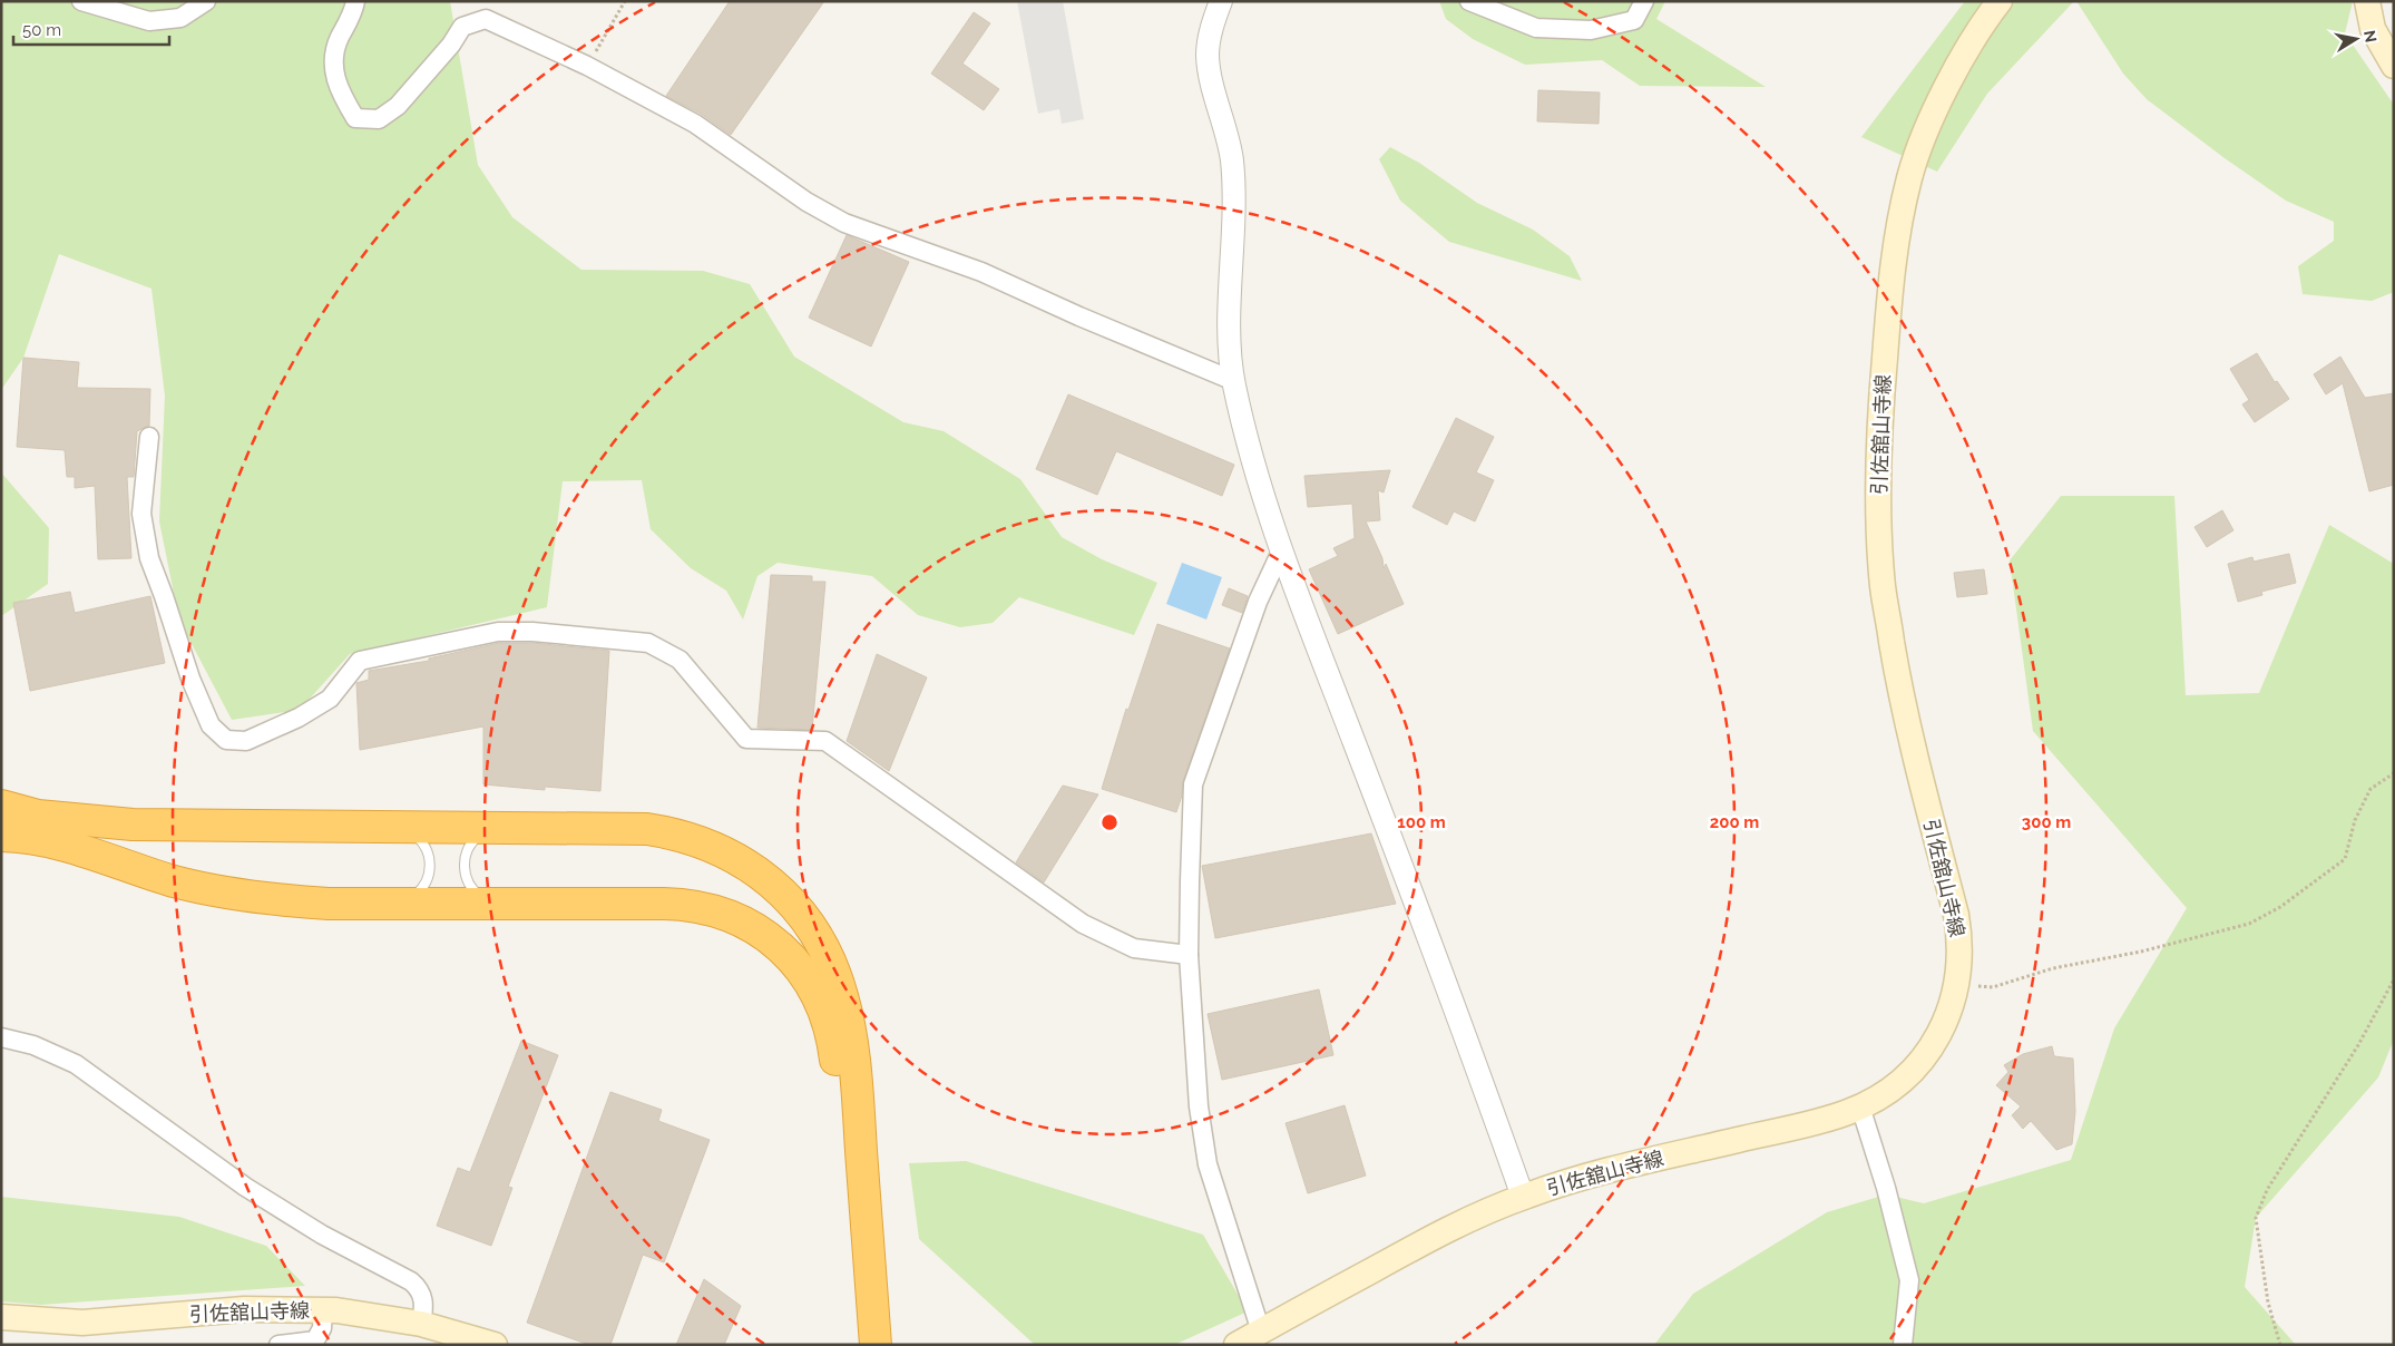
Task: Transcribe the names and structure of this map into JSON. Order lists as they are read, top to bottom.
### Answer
{
  "streets": {
    "main road": ["引佐舘山寺線"]
  },
  "scale_bar": "50 m",
  "north": "right",
  "rings": ["100 m", "200 m", "300 m"]
}
